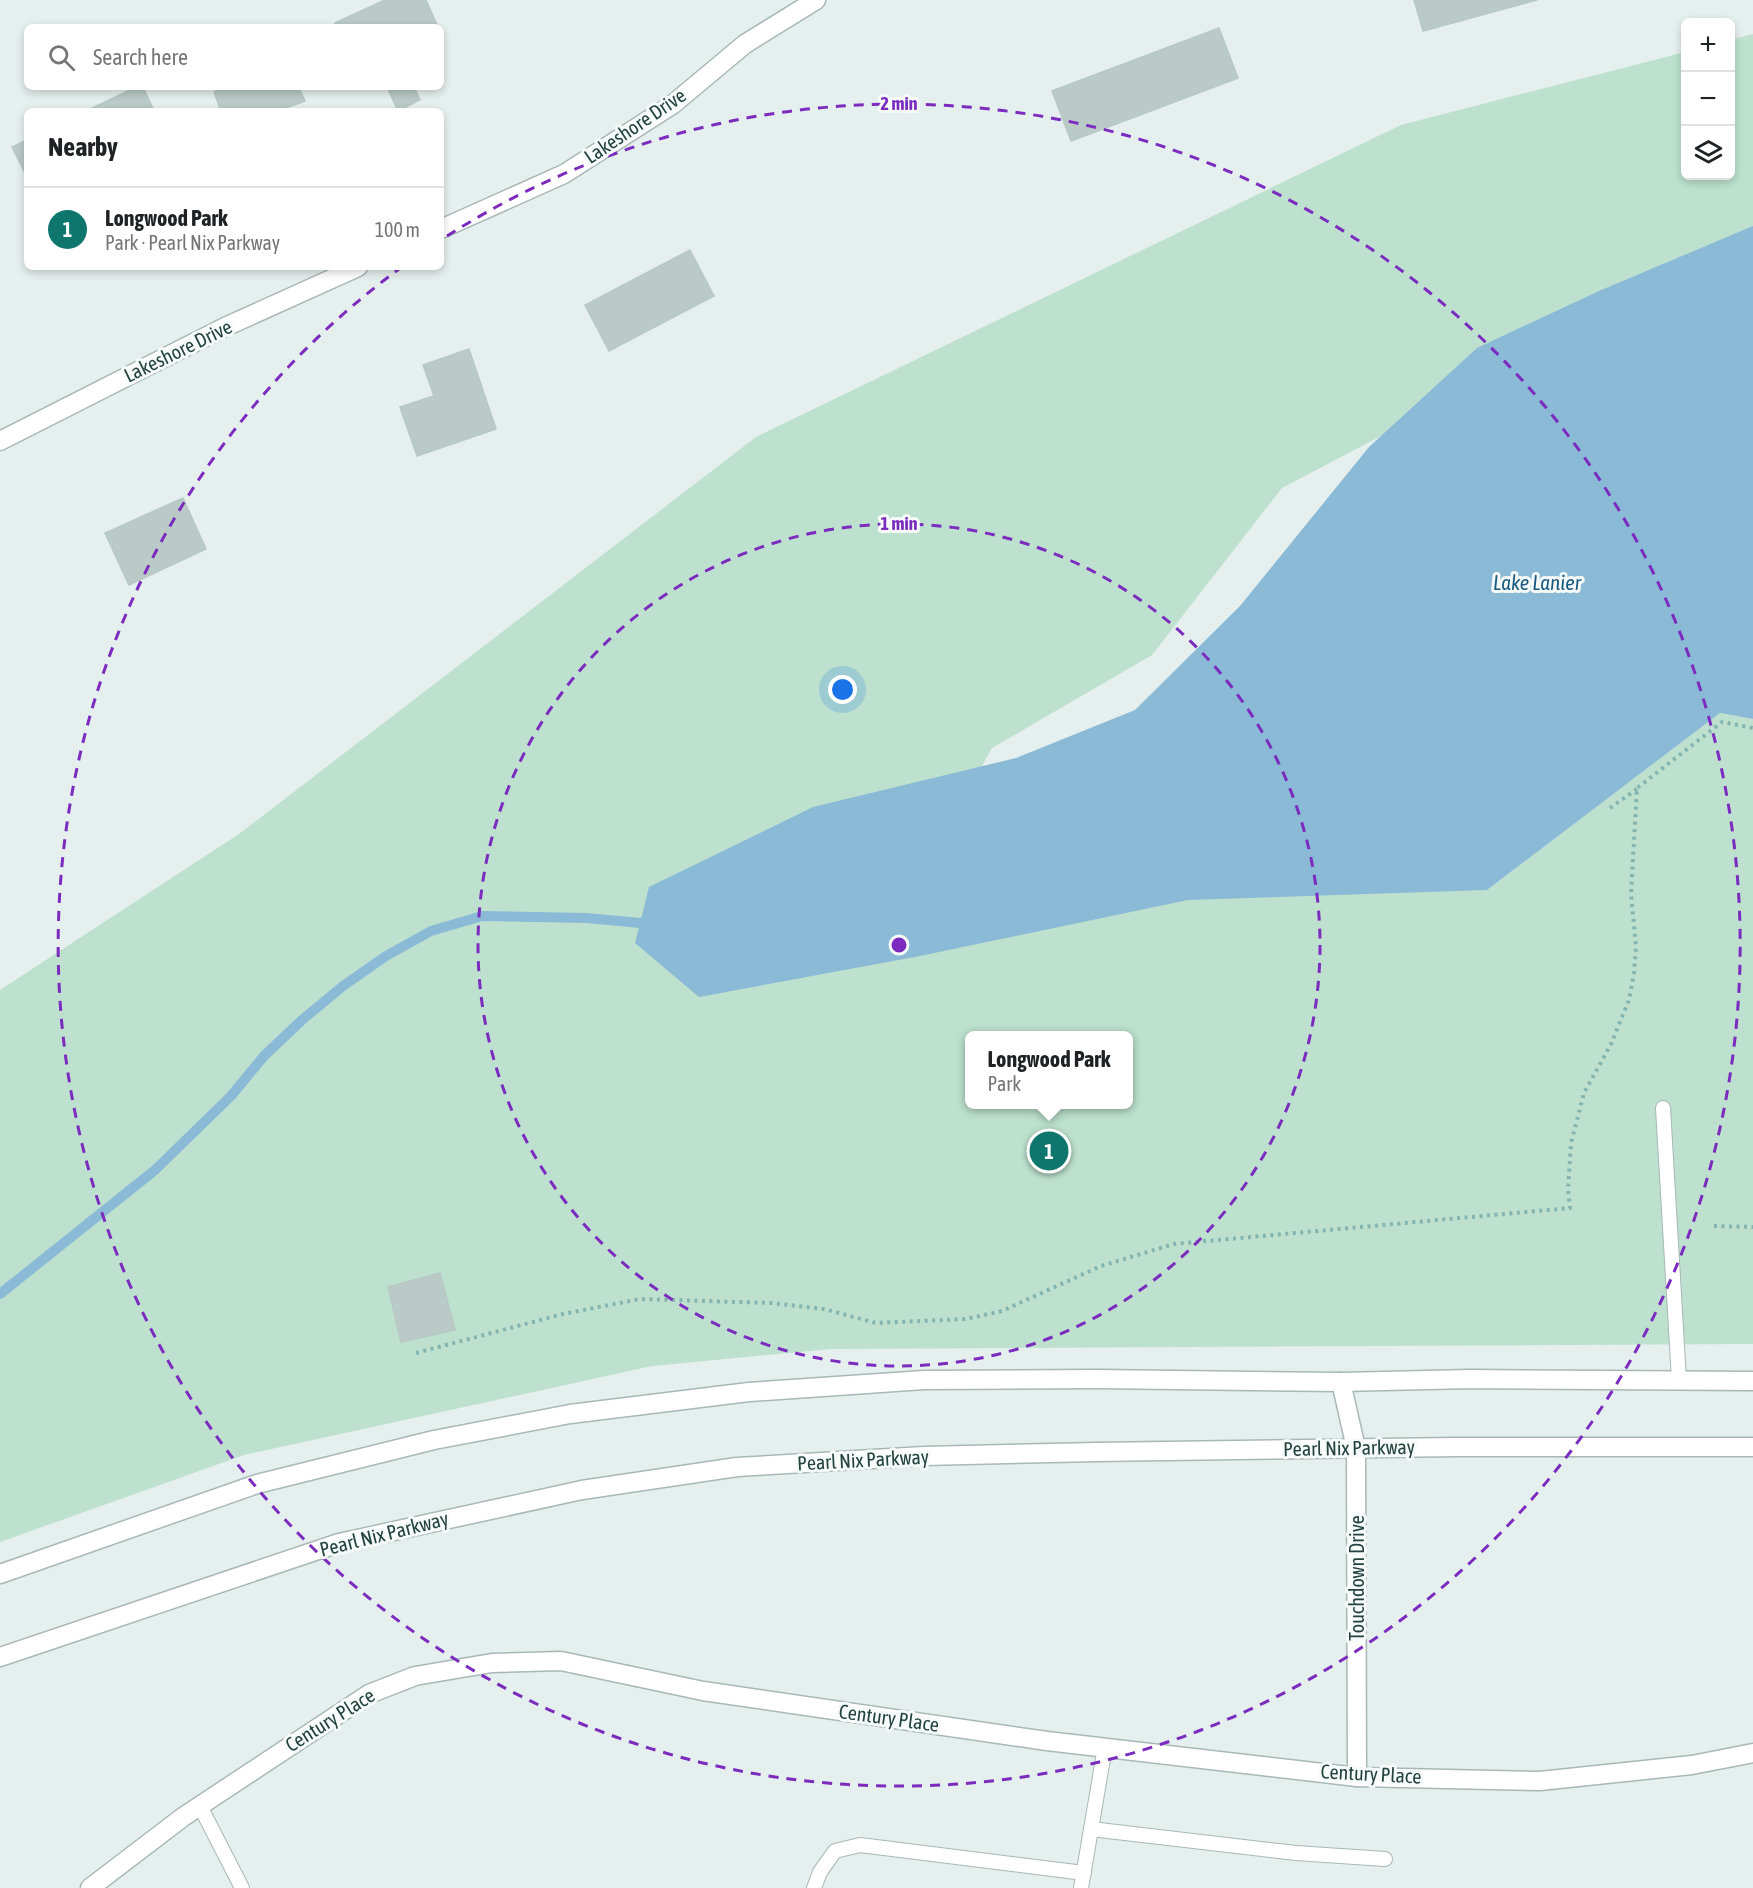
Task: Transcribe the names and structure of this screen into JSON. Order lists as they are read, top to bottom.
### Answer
{
  "streets": {
    "street": [
      "Lakeshore Drive",
      "Pearl Nix Parkway",
      "Touchdown Drive",
      "Century Place"
    ]
  },
  "crossings": [
    ["Pearl Nix Parkway", "Touchdown Drive"],
    ["Touchdown Drive", "Century Place"]
  ],
  "water": ["Lake Lanier"],
  "page": {
    "map_buttons": ["+", "−"],
    "search": "Search here",
    "heading": "Nearby",
    "list": [
      {
        "mark": "1",
        "name": "Longwood Park",
        "note": "Park · Pearl Nix Parkway",
        "value": "100 m"
      }
    ],
    "popup": ["Longwood Park", "Park"],
    "pins": "1"
  },
  "rings": ["2 min", "1 min"]
}
